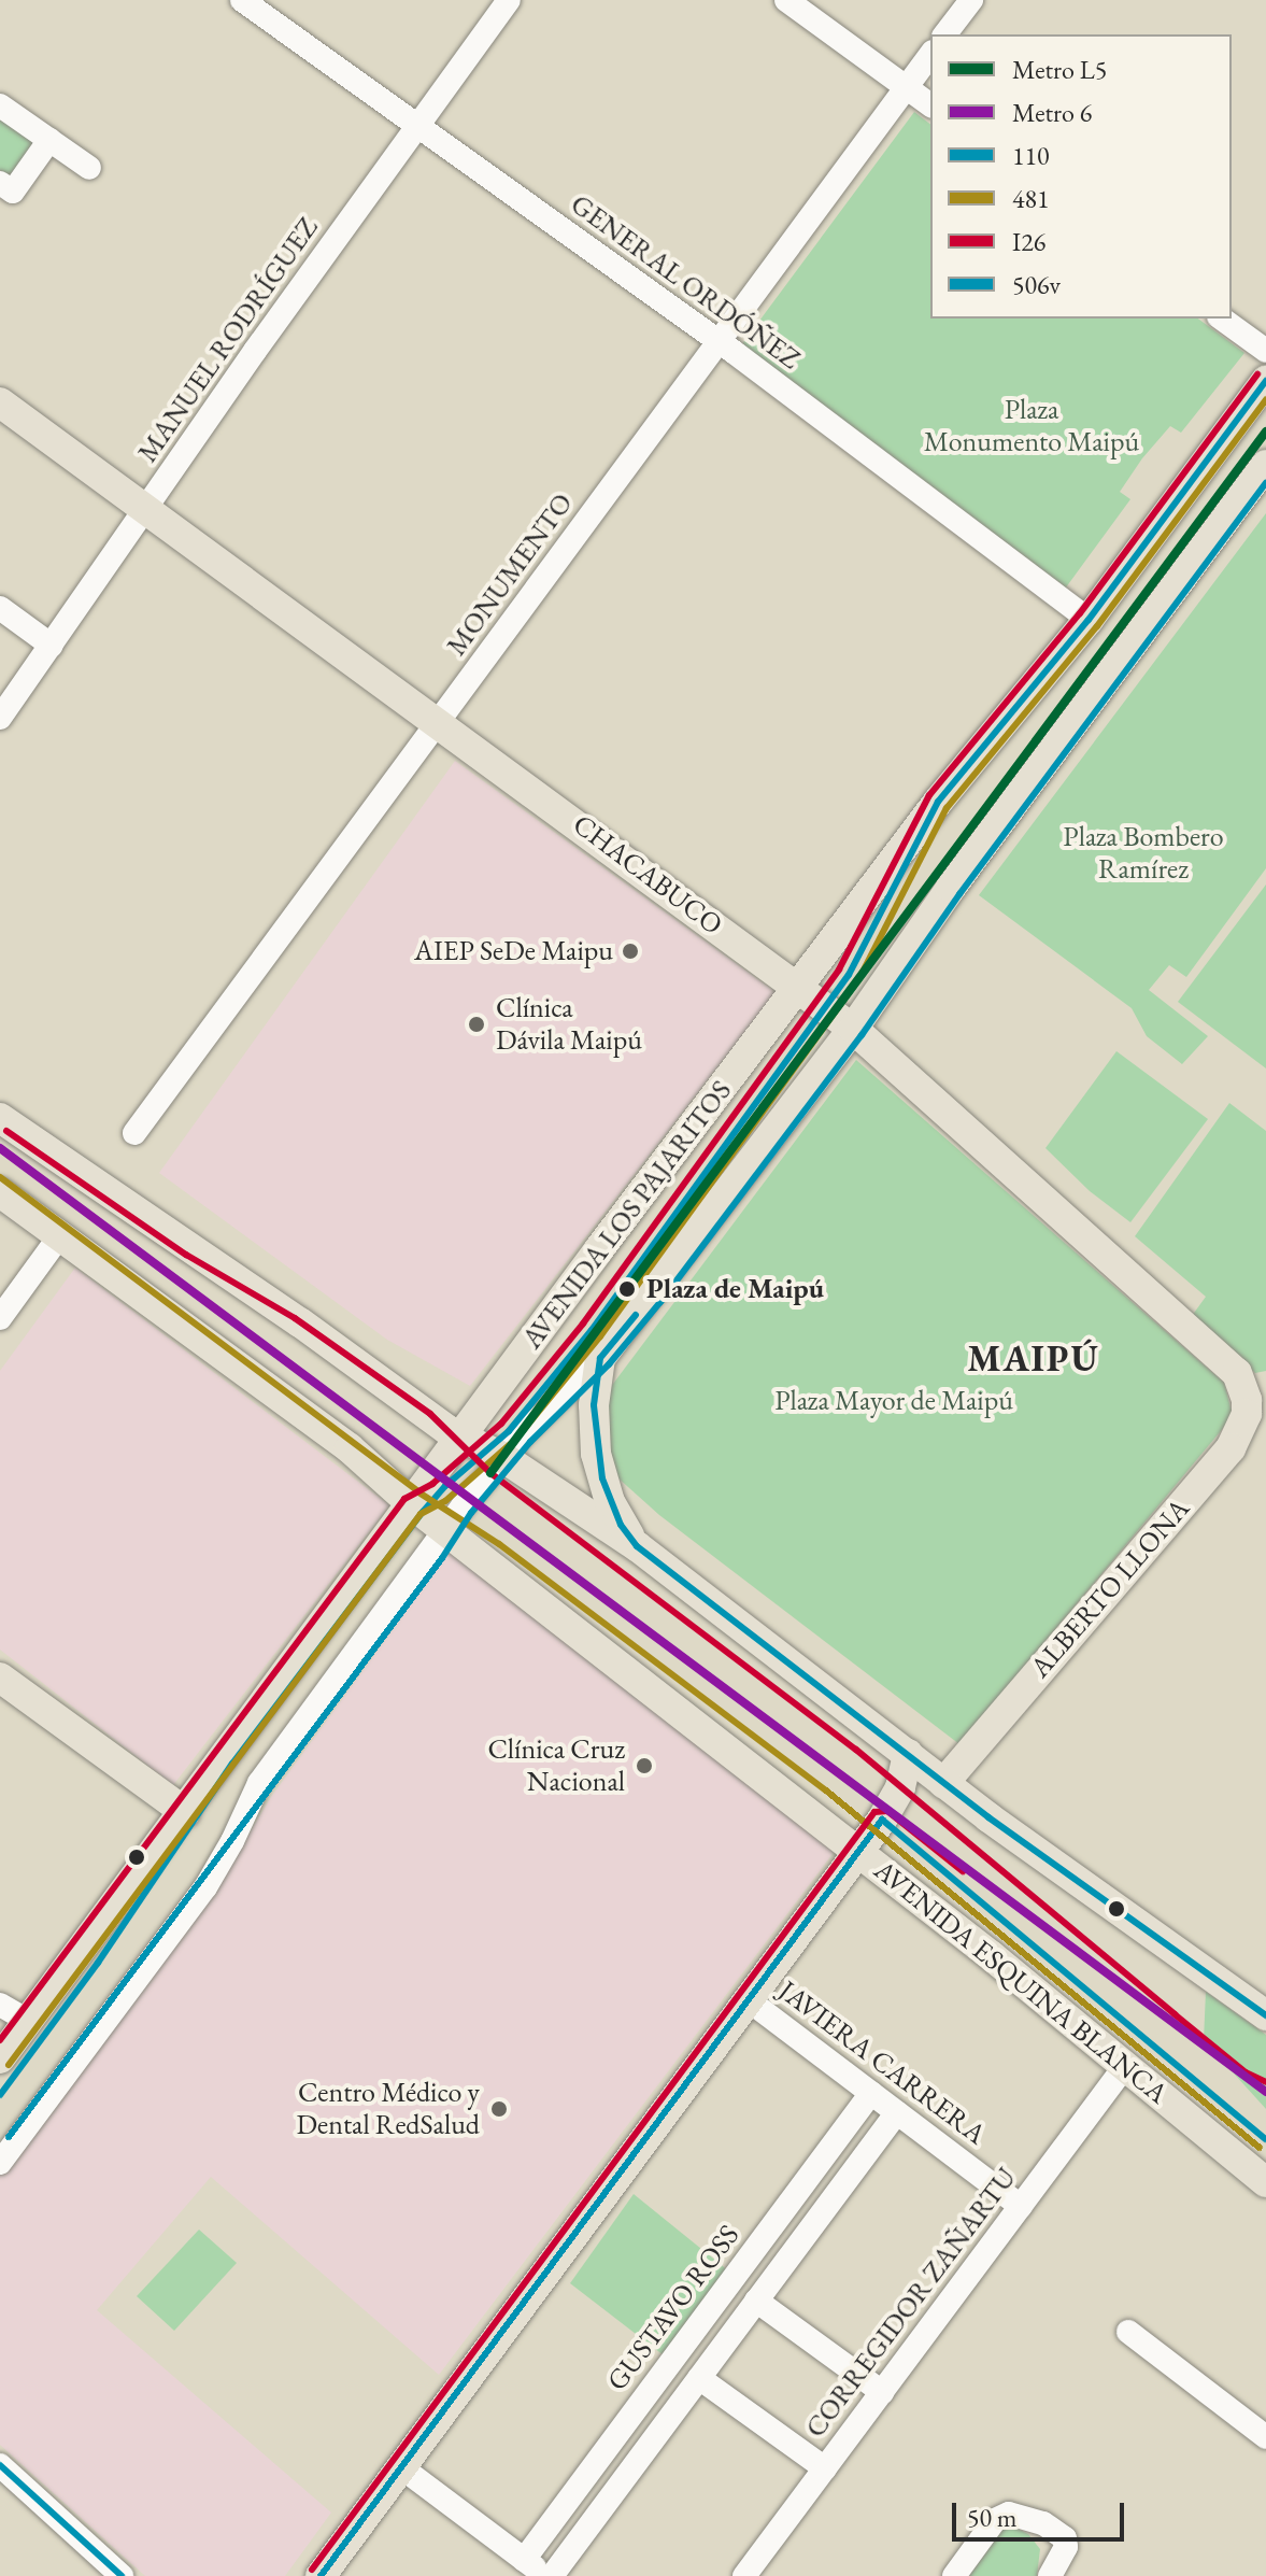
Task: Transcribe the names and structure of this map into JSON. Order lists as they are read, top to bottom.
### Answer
{
  "streets": {
    "main road": [
      "CHACABUCO",
      "AVENIDA LOS PAJARITOS",
      "ALBERTO LLONA",
      "AVENIDA ESQUINA BLANCA"
    ],
    "street": [
      "GENERAL ORDÓÑEZ",
      "MANUEL RODRÍGUEZ",
      "MONUMENTO",
      "JAVIERA CARRERA",
      "CORREGIDOR ZAÑARTU",
      "GUSTAVO ROSS"
    ]
  },
  "crossings": [
    ["GENERAL ORDÓÑEZ", "MANUEL RODRÍGUEZ"],
    ["GENERAL ORDÓÑEZ", "MONUMENTO"],
    ["GENERAL ORDÓÑEZ", "AVENIDA LOS PAJARITOS"],
    ["MANUEL RODRÍGUEZ", "CHACABUCO"],
    ["MONUMENTO", "CHACABUCO"],
    ["CHACABUCO", "AVENIDA LOS PAJARITOS"],
    ["CHACABUCO", "ALBERTO LLONA"],
    ["AVENIDA LOS PAJARITOS", "AVENIDA ESQUINA BLANCA"],
    ["AVENIDA ESQUINA BLANCA", "CORREGIDOR ZAÑARTU"],
    ["JAVIERA CARRERA", "CORREGIDOR ZAÑARTU"],
    ["JAVIERA CARRERA", "GUSTAVO ROSS"]
  ],
  "districts": ["MAIPÚ"],
  "parks": ["Plaza Monumento Maipú", "Plaza Bombero Ramírez", "Plaza Mayor de Maipú"],
  "places": [
    "AIEP SeDe Maipu",
    "Clínica Dávila Maipú",
    "Plaza de Maipú",
    "Clínica Cruz Nacional",
    "Centro Médico y Dental RedSalud"
  ],
  "lines": [
    "transit line I26",
    "transit line 110",
    "transit line 481",
    "metro line L5",
    "transit line 506v",
    "metro line 6"
  ],
  "legend": [
    "Metro L5",
    "Metro 6",
    "110",
    "481",
    "I26",
    "506v"
  ],
  "scale_bar": "50 m"
}
